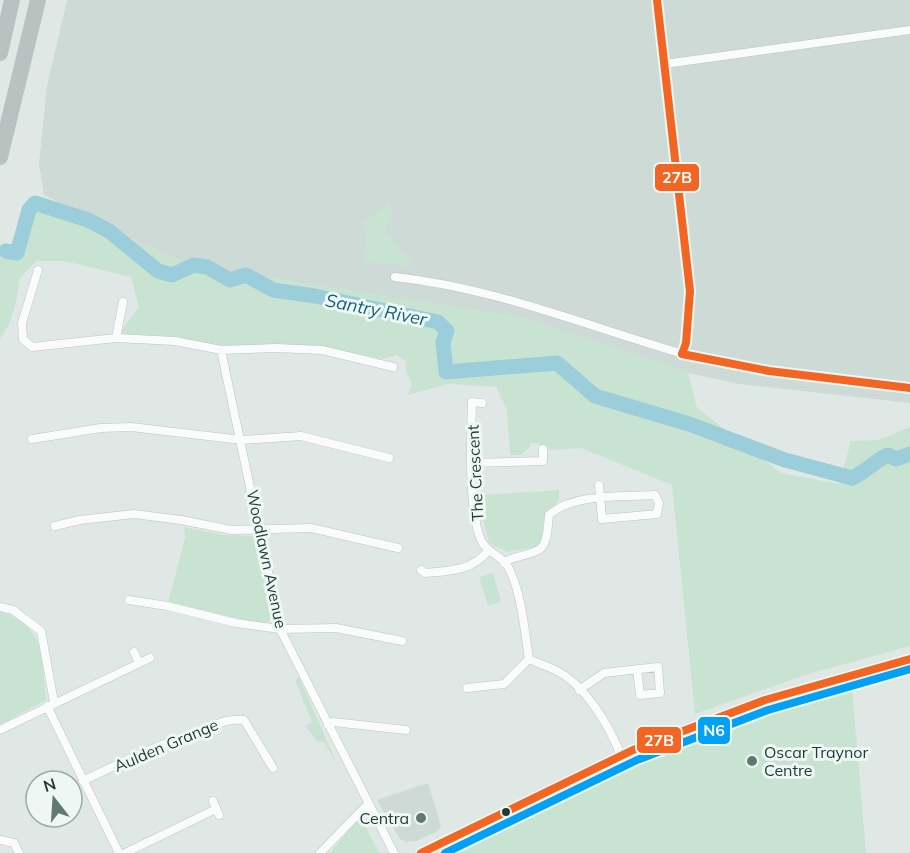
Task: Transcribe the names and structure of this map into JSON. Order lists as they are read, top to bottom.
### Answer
{
  "streets": {
    "street": ["The Crescent", "Woodlawn Avenue", "Aulden Grange"]
  },
  "water": ["Santry River"],
  "places": ["Oscar Traynor Centre", "Centra"],
  "lines": ["transit line 27B", "transit line N6"],
  "north": "top"
}
